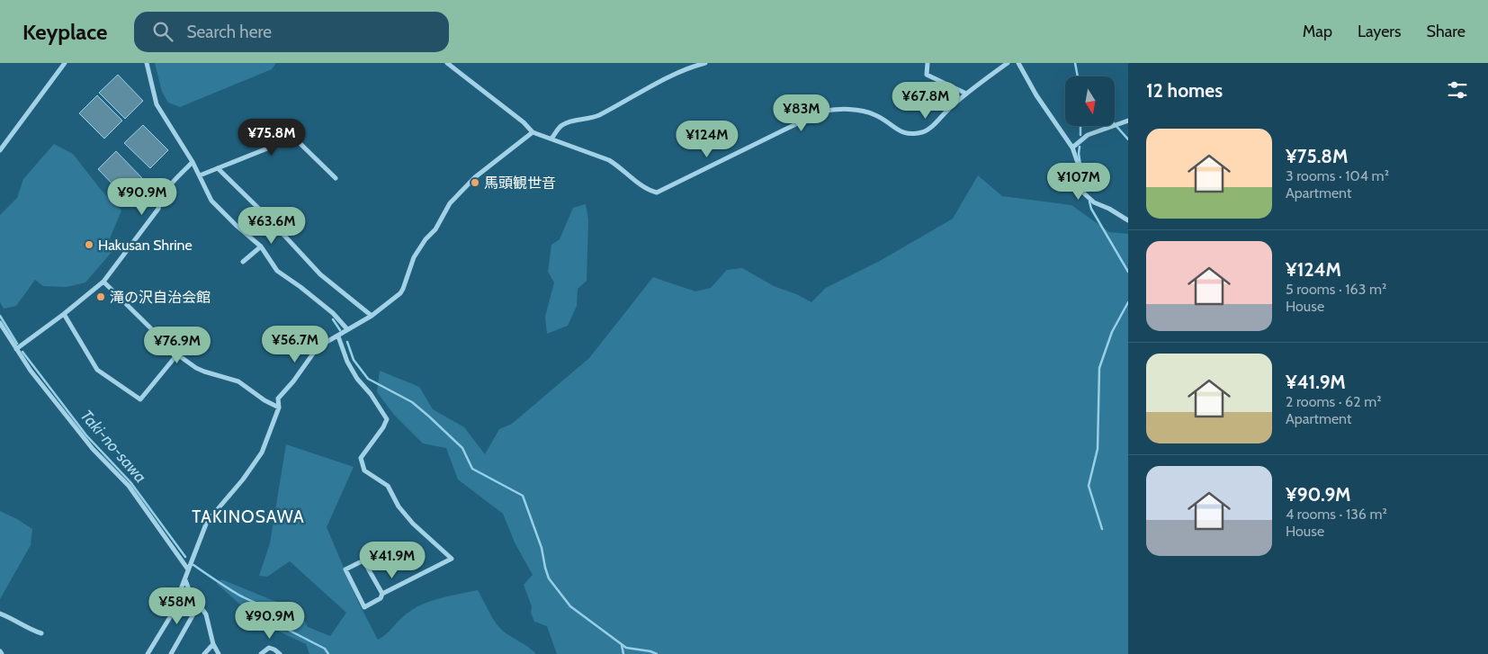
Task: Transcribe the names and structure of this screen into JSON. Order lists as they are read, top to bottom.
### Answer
{
  "districts": ["TAKINOSAWA"],
  "water": ["Taki-no-sawa"],
  "places": ["馬頭観世音", "Hakusan Shrine", "滝の沢自治会館"],
  "north": "bottom",
  "page": {
    "header": "Keyplace",
    "search": "Search here",
    "nav": ["Map", "Layers", "Share"],
    "heading": "12 homes",
    "price": [
      "¥67.8M",
      "¥83M",
      "¥75.8M",
      "¥124M",
      "¥107M",
      "¥90.9M",
      "¥63.6M",
      "¥56.7M",
      "¥76.9M",
      "¥41.9M",
      "¥58M",
      "¥90.9M"
    ],
    "list": [
      {
        "name": "¥75.8M",
        "note": "3 rooms · 104 m² · Apartment"
      },
      {
        "name": "¥124M",
        "note": "5 rooms · 163 m² · House"
      },
      {
        "name": "¥41.9M",
        "note": "2 rooms · 62 m² · Apartment"
      },
      {
        "name": "¥90.9M",
        "note": "4 rooms · 136 m² · House"
      }
    ]
  }
}
